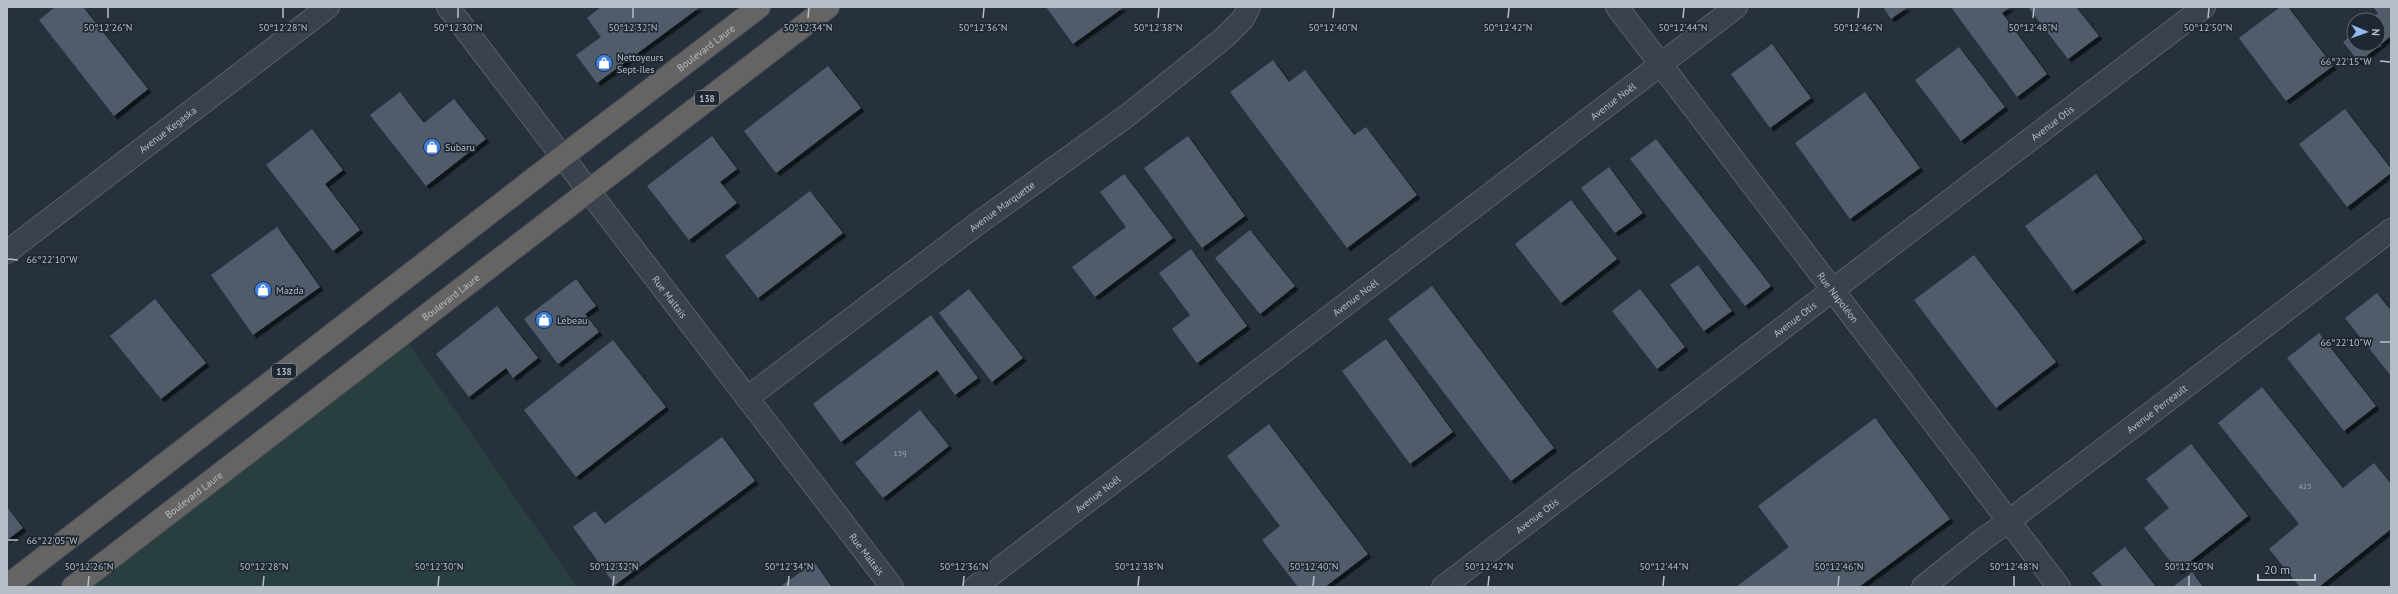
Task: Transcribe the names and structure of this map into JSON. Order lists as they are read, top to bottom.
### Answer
{
  "streets": {
    "highway": ["Boulevard Laure", "138"],
    "street": [
      "Avenue Noël",
      "Avenue Otis",
      "Avenue Kegaska",
      "Avenue Marquette",
      "Rue Maltais",
      "Rue Napoléon",
      "Avenue Perreault"
    ]
  },
  "crossings": [
    ["Boulevard Laure", "Rue Maltais"],
    ["Avenue Noël", "Rue Napoléon"],
    ["Avenue Otis", "Rue Napoléon"],
    ["Avenue Marquette", "Rue Maltais"],
    ["Rue Napoléon", "Avenue Perreault"]
  ],
  "places": {
    "shop": [
      "Nettoyeurs Sept-îles",
      "Subaru",
      "Mazda",
      "Lebeau"
    ]
  },
  "house_numbers": ["139", "425"],
  "scale_bar": "20 m",
  "north": "right",
  "coordinates": [
    "50°12'26\"N",
    "50°12'28\"N",
    "50°12'30\"N",
    "50°12'32\"N",
    "50°12'34\"N",
    "50°12'36\"N",
    "50°12'38\"N",
    "50°12'40\"N",
    "50°12'42\"N",
    "50°12'44\"N",
    "50°12'46\"N",
    "50°12'48\"N",
    "50°12'50\"N",
    "66°22'15\"W",
    "66°22'10\"W",
    "66°22'05\"W"
  ]
}
